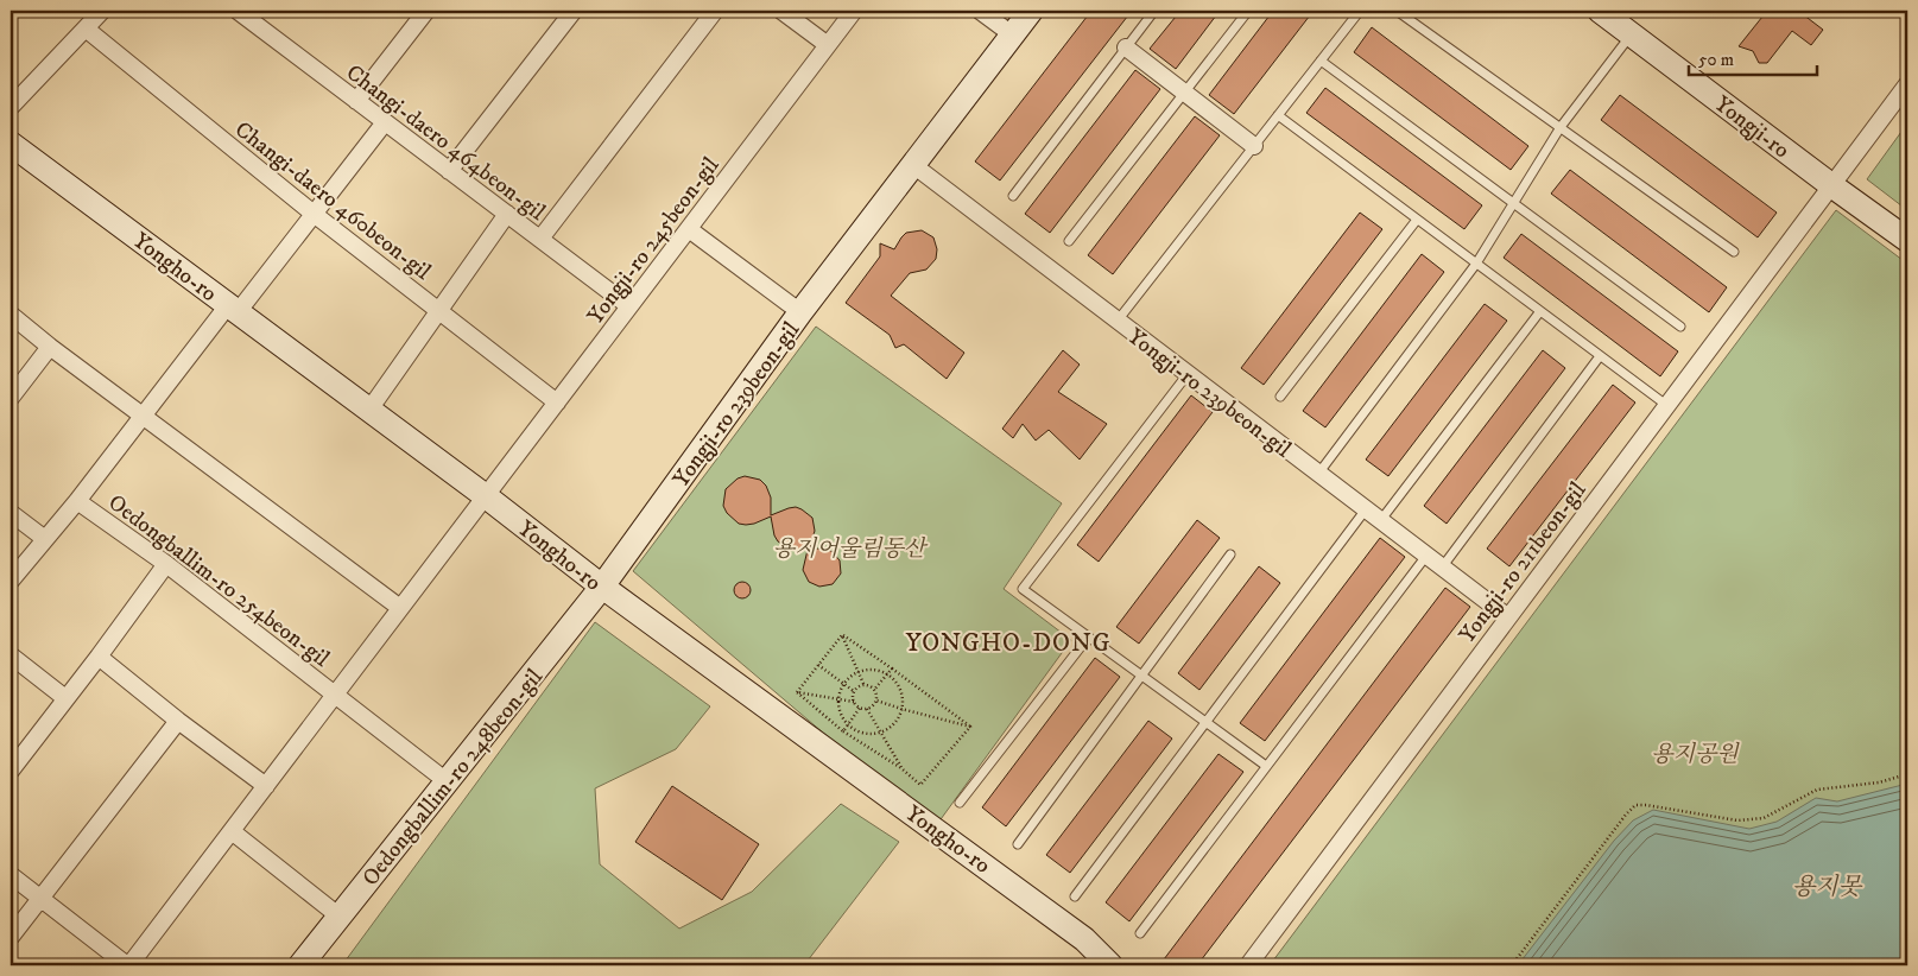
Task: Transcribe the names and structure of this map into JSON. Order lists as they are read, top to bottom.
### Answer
{
  "streets": {
    "street": [
      "Yongji-ro",
      "Changi-daero 464beon-gil",
      "Changi-daero 460beon-gil",
      "Yongji-ro 245beon-gil",
      "Yongho-ro",
      "Yongji-ro 239beon-gil",
      "Yongji-ro 211beon-gil",
      "Oedongballim-ro 254beon-gil",
      "Oedongballim-ro 248beon-gil"
    ]
  },
  "crossings": [
    ["Yongji-ro", "Yongji-ro 211beon-gil"],
    ["Changi-daero 464beon-gil", "Yongji-ro 245beon-gil"],
    ["Changi-daero 460beon-gil", "Yongji-ro 245beon-gil"],
    ["Yongji-ro 245beon-gil", "Yongho-ro"],
    ["Yongji-ro 245beon-gil", "Oedongballim-ro 254beon-gil"],
    ["Yongho-ro", "Yongji-ro 239beon-gil"],
    ["Yongho-ro", "Oedongballim-ro 254beon-gil"],
    ["Yongho-ro", "Oedongballim-ro 248beon-gil"],
    ["Yongji-ro 239beon-gil", "Yongji-ro 211beon-gil"],
    ["Yongji-ro 239beon-gil", "Oedongballim-ro 248beon-gil"]
  ],
  "districts": ["YONGHO-DONG"],
  "water": ["용지못"],
  "parks": ["용지어울림동산", "용지공원"],
  "scale_bar": "50 m"
}
